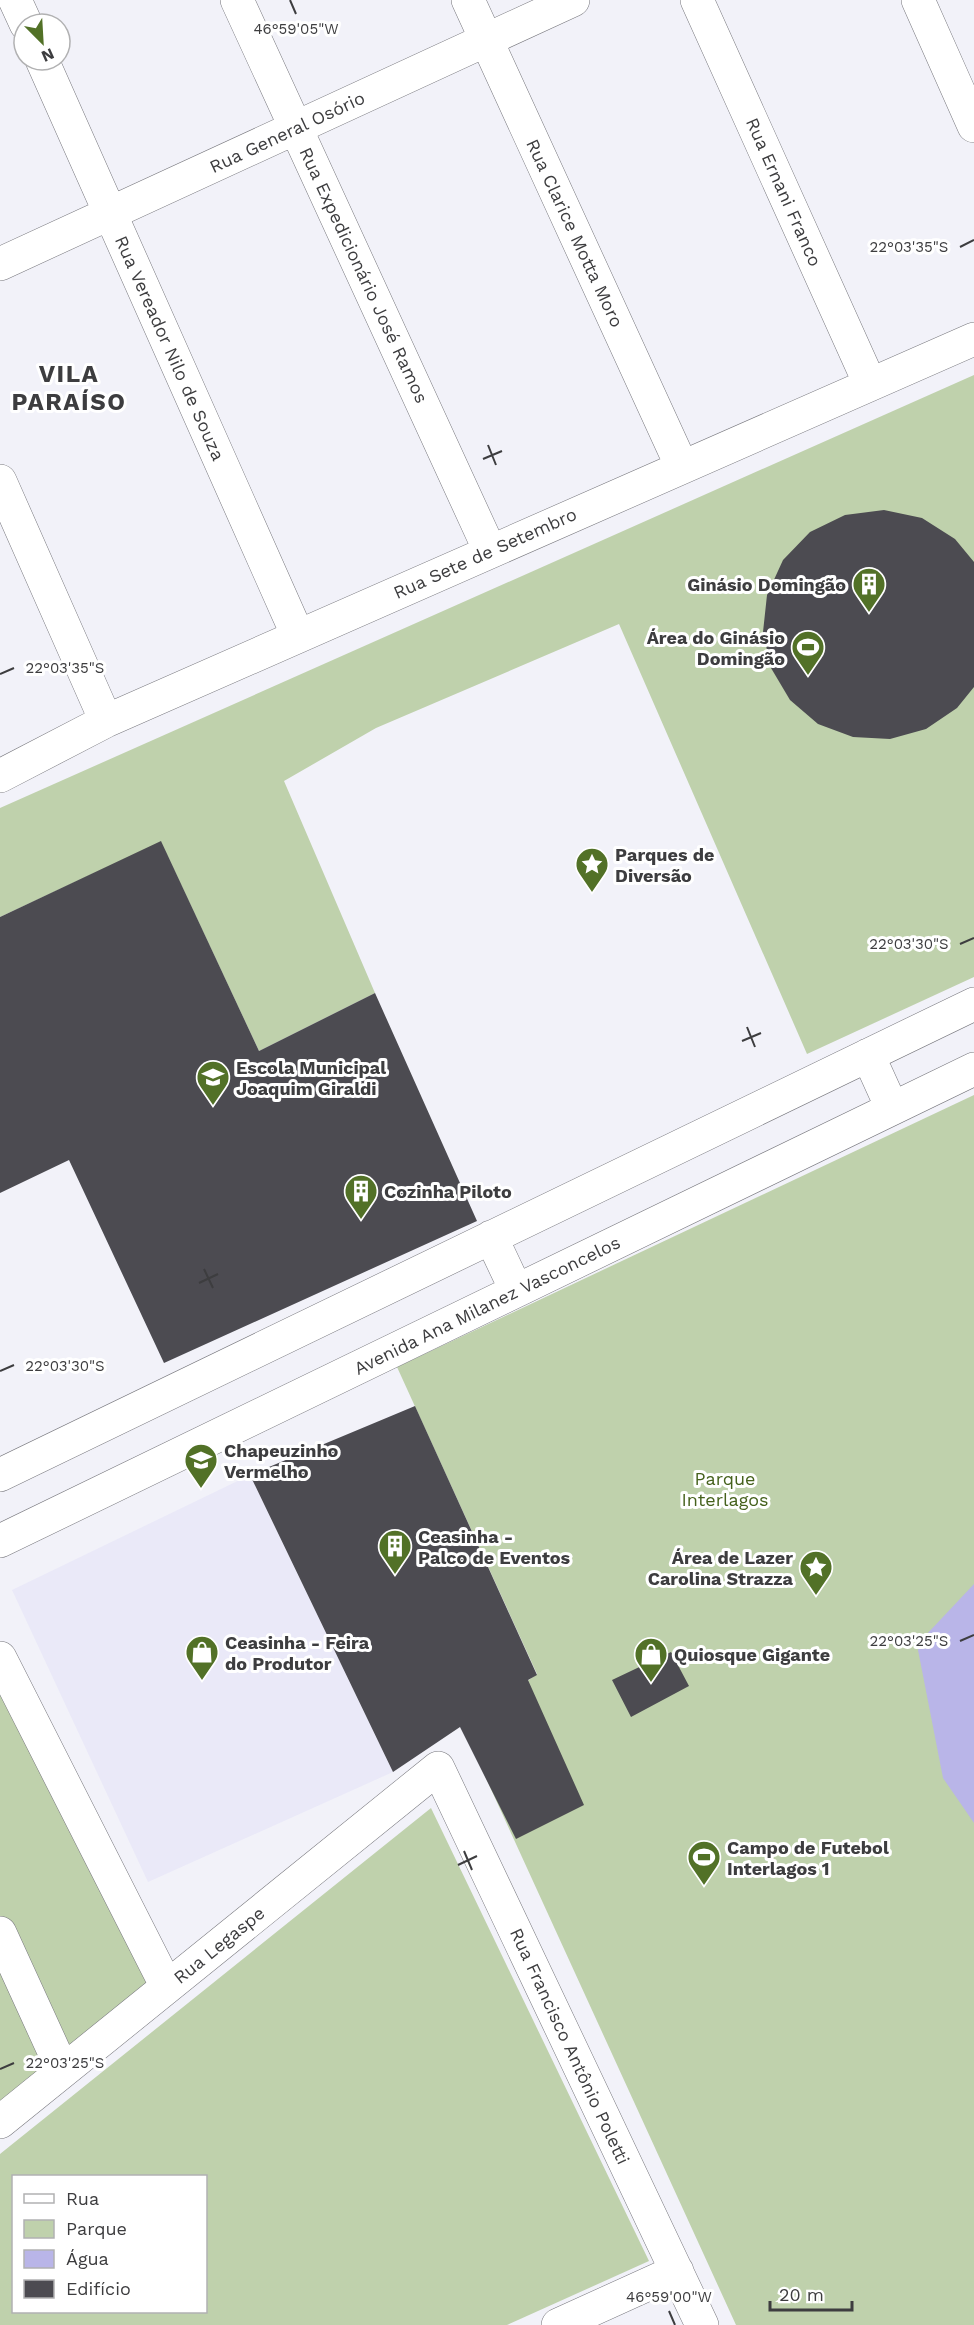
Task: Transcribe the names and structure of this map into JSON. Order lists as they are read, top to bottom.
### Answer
{
  "streets": {
    "street": [
      "Rua General Osório",
      "Rua Ernani Franco",
      "Rua Clarice Motta Moro",
      "Rua Expedicionário José Ramos",
      "Rua Vereador Nilo de Souza",
      "Rua Sete de Setembro",
      "Avenida Ana Milanez Vasconcelos",
      "Rua Legaspe",
      "Rua Francisco Antônio Poletti"
    ]
  },
  "crossings": [
    ["Rua General Osório", "Rua Clarice Motta Moro"],
    ["Rua General Osório", "Rua Expedicionário José Ramos"],
    ["Rua General Osório", "Rua Vereador Nilo de Souza"],
    ["Rua Ernani Franco", "Rua Sete de Setembro"],
    ["Rua Clarice Motta Moro", "Rua Sete de Setembro"],
    ["Rua Expedicionário José Ramos", "Rua Sete de Setembro"],
    ["Rua Vereador Nilo de Souza", "Rua Sete de Setembro"],
    ["Rua Legaspe", "Rua Francisco Antônio Poletti"]
  ],
  "districts": ["VILA PARAÍSO"],
  "parks": ["Parque Interlagos"],
  "places": {
    "building": ["Ginásio Domingão", "Cozinha Piloto", "Ceasinha - Palco de Eventos"],
    "sports": ["Área do Ginásio Domingão", "Campo de Futebol Interlagos 1"],
    "place": ["Parques de Diversão", "Área de Lazer Carolina Strazza"],
    "school or university": ["Escola Municipal Joaquim Giraldi", "Chapeuzinho Vermelho"],
    "shop": ["Ceasinha - Feira do Produtor", "Quiosque Gigante"]
  },
  "legend": [
    "Rua",
    "Parque",
    "Água",
    "Edifício"
  ],
  "scale_bar": "20 m",
  "north": "bottom right",
  "coordinates": [
    "46°59'05\"W",
    "22°03'35\"S",
    "22°03'30\"S",
    "22°03'25\"S",
    "46°59'00\"W"
  ]
}
